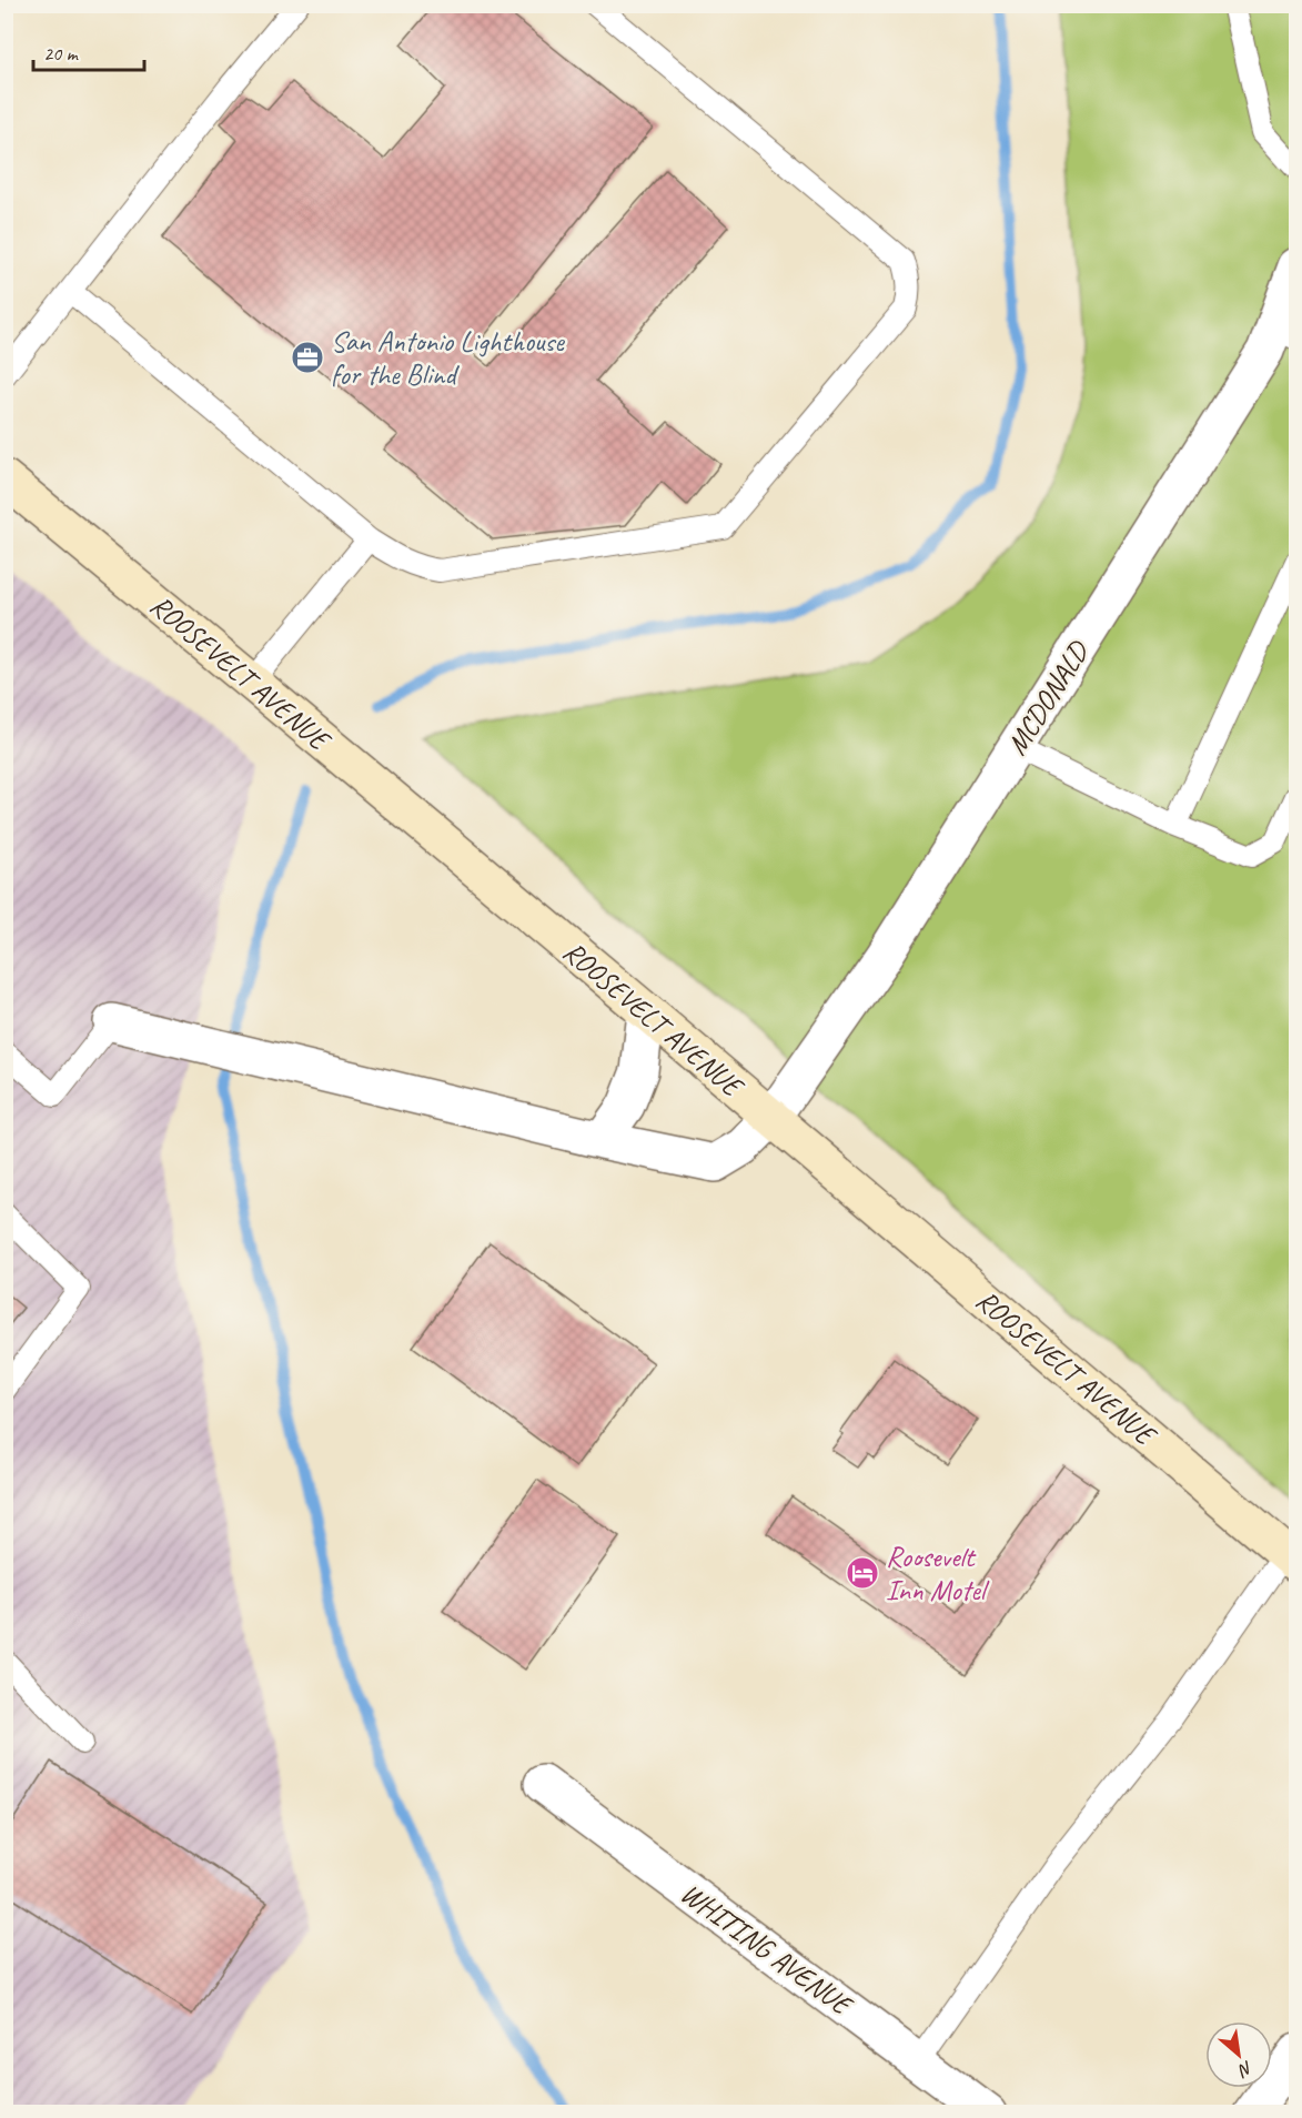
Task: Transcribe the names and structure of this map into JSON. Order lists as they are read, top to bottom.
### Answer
{
  "streets": {
    "main road": ["ROOSEVELT AVENUE"],
    "street": ["MCDONALD", "WHITING AVENUE"]
  },
  "crossings": [
    ["ROOSEVELT AVENUE", "MCDONALD"]
  ],
  "places": {
    "office": ["San Antonio Lighthouse for the Blind"],
    "hotel": ["Roosevelt Inn Motel"]
  },
  "scale_bar": "20 m",
  "north": "bottom right"
}
